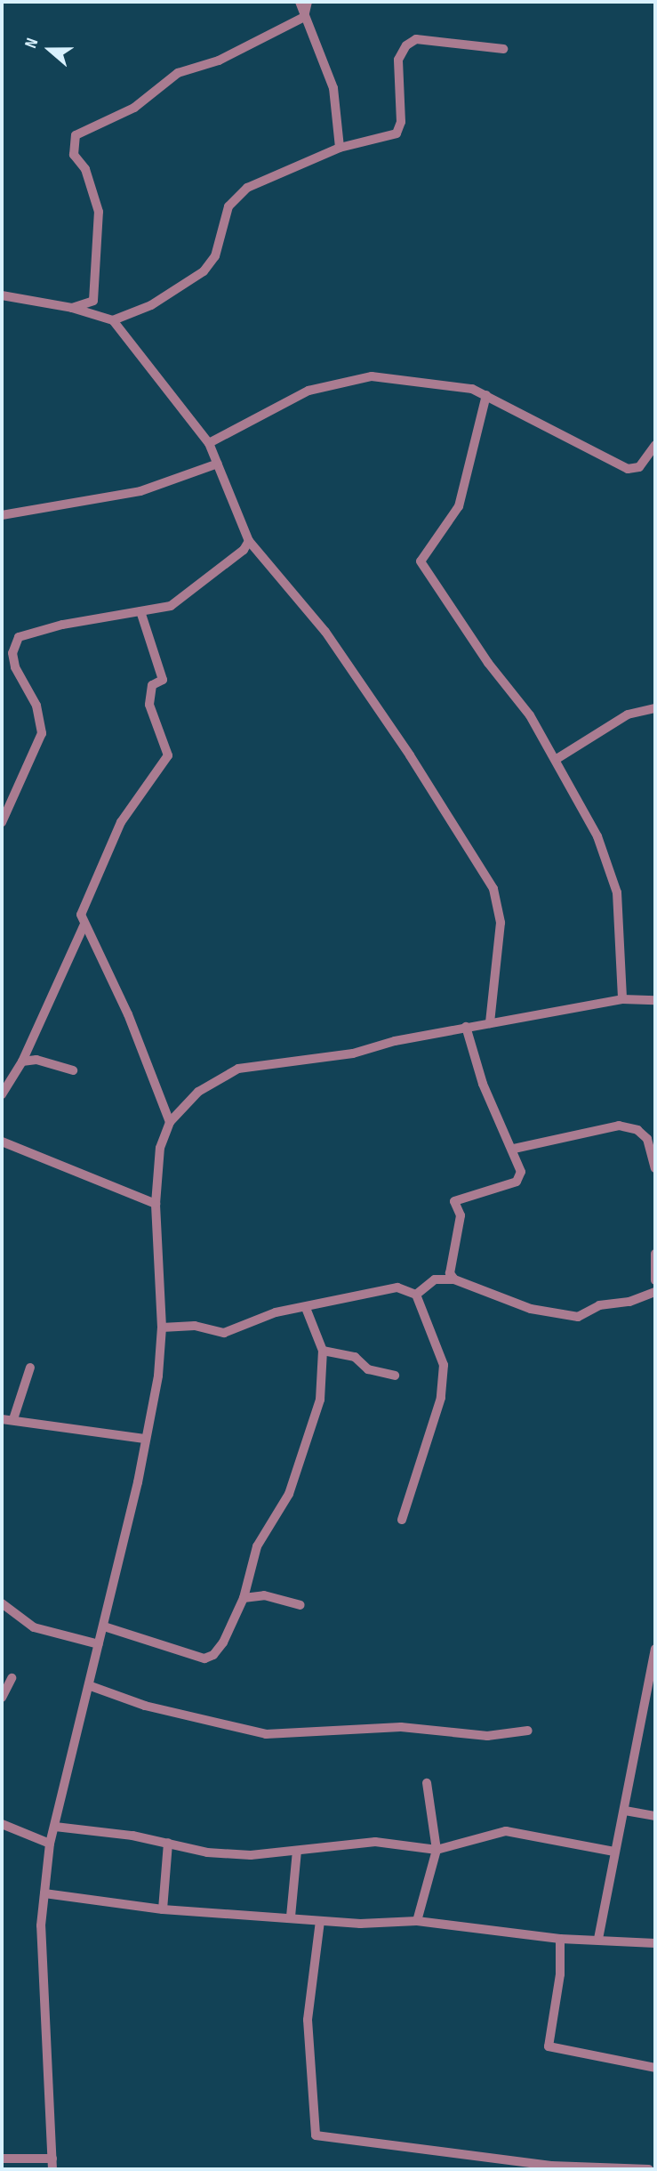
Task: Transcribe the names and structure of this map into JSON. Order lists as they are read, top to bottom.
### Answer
{
  "north": "left"
}
